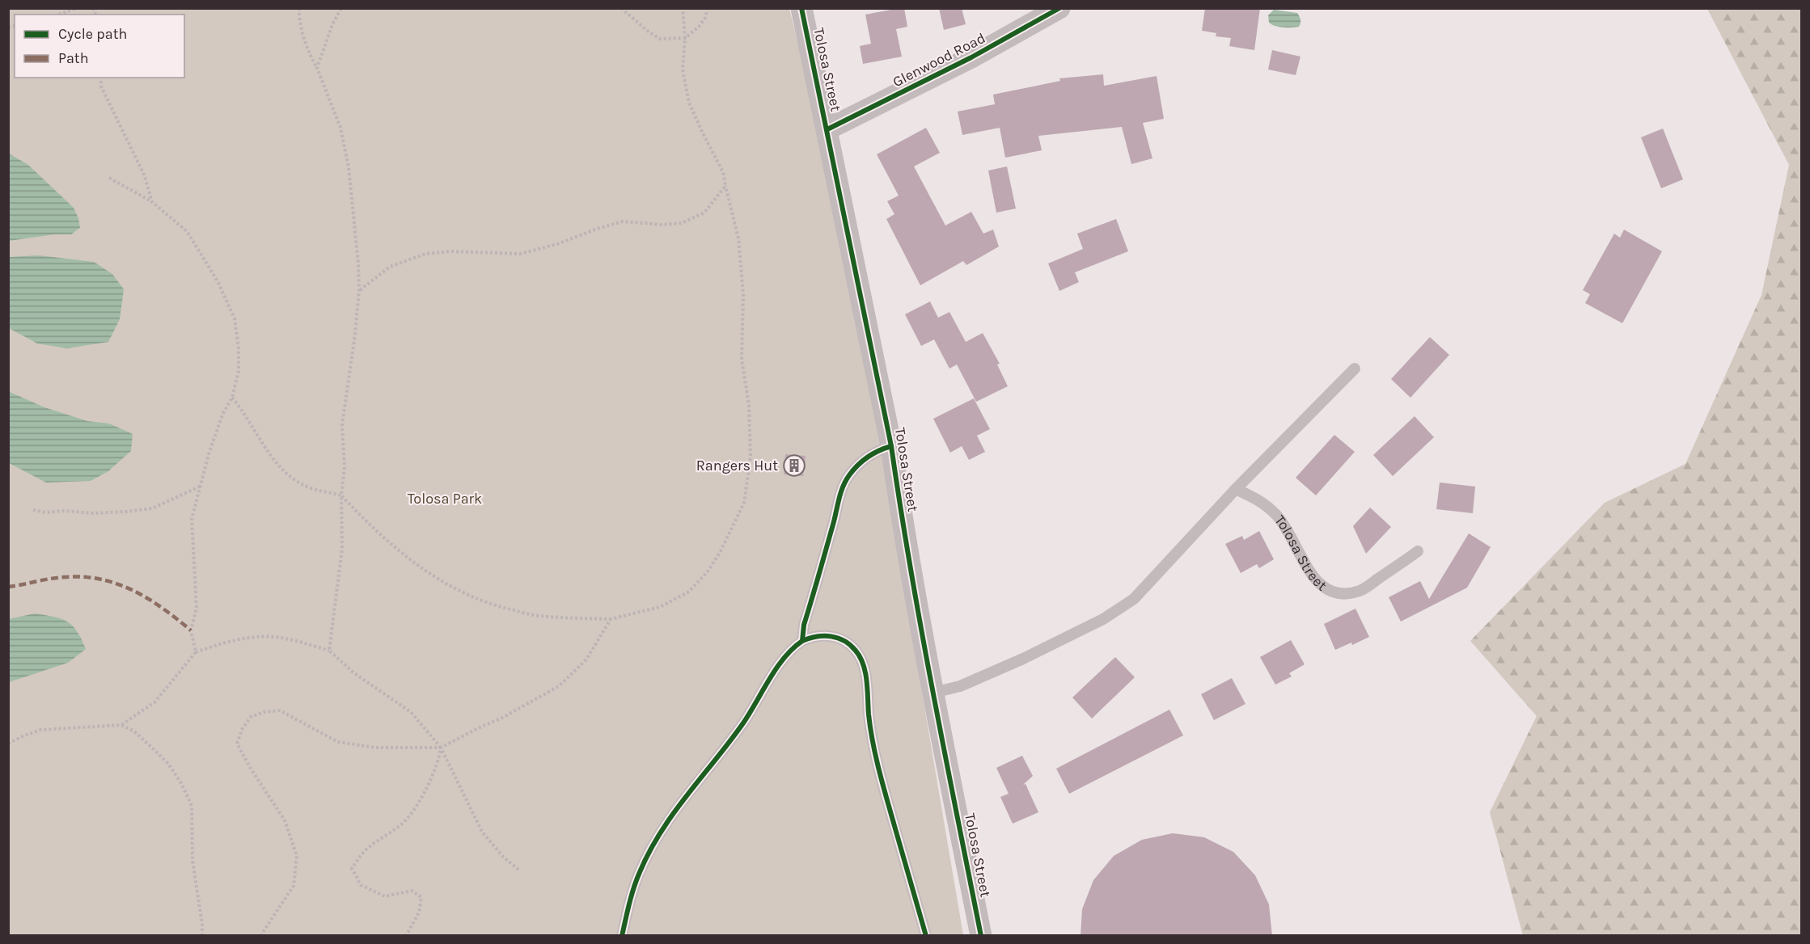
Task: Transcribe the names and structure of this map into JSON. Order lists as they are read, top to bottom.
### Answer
{
  "streets": {
    "street": ["Glenwood Road", "Tolosa Street"]
  },
  "crossings": [
    ["Glenwood Road", "Tolosa Street"]
  ],
  "parks": ["Tolosa Park"],
  "places": {
    "building": ["Rangers Hut"]
  },
  "legend": ["Cycle path", "Path"]
}
